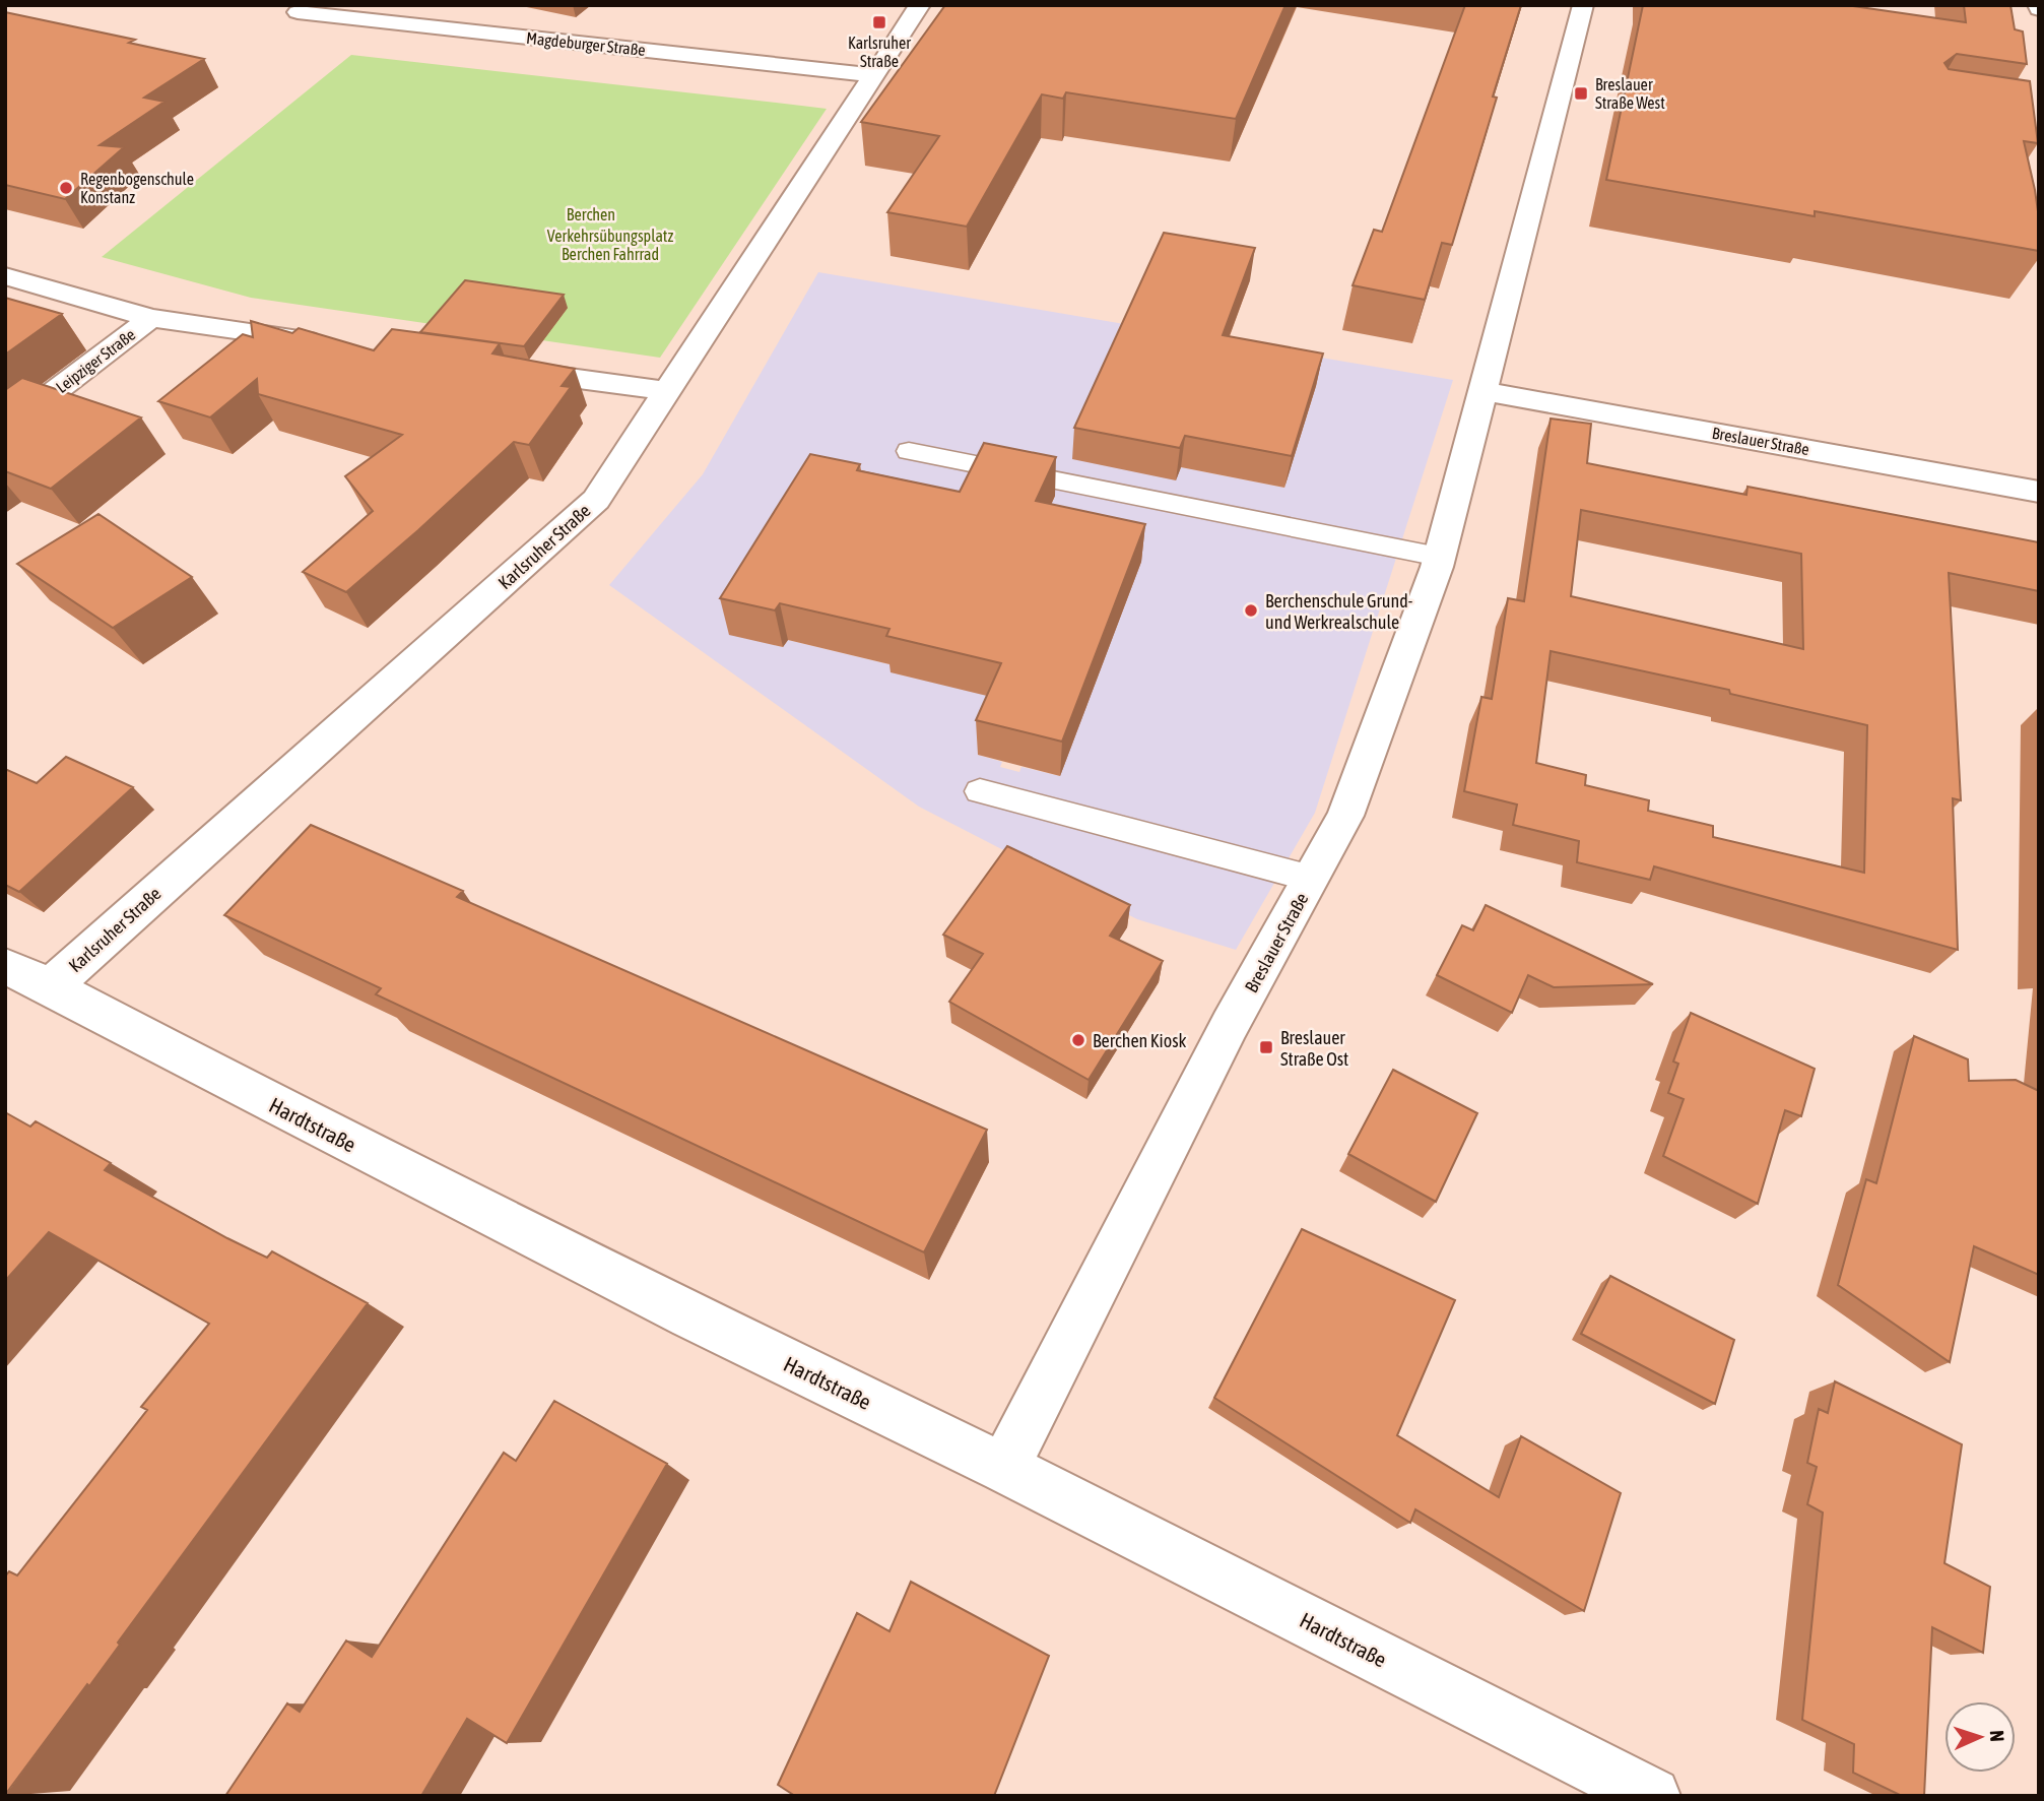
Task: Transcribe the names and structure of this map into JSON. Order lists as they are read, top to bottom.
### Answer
{
  "streets": {
    "street": [
      "Magdeburger Straße",
      "Leipziger Straße",
      "Breslauer Straße",
      "Karlsruher Straße",
      "Hardtstraße"
    ]
  },
  "crossings": [
    ["Magdeburger Straße", "Karlsruher Straße"],
    ["Breslauer Straße", "Hardtstraße"],
    ["Karlsruher Straße", "Hardtstraße"]
  ],
  "parks": ["Berchen", "Verkehrsübungsplatz Berchen Fahrrad"],
  "places": {
    "transit": ["Karlsruher Straße", "Breslauer Straße West", "Breslauer Straße Ost"],
    "other": ["Regenbogenschule Konstanz", "Berchenschule Grund- und Werkrealschule", "Berchen Kiosk"]
  },
  "north": "right"
}
